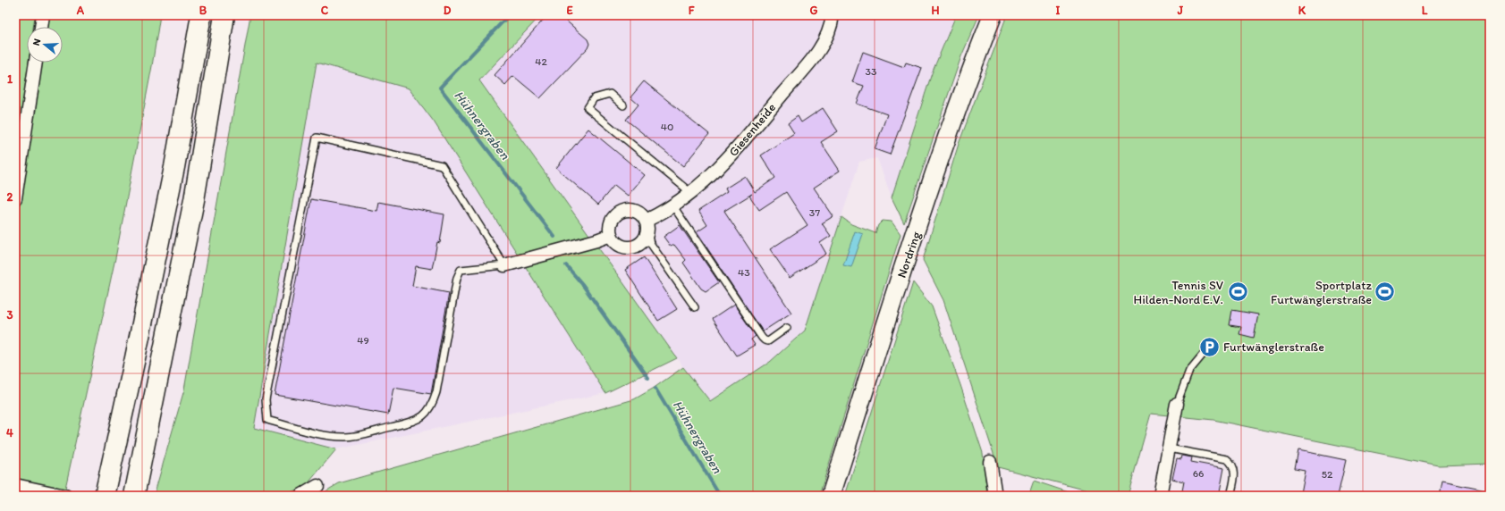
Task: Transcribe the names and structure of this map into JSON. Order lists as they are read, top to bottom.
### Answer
{
  "streets": {
    "main road": ["Nordring"],
    "street": ["Giesenheide"]
  },
  "water": ["Hühnergraben"],
  "places": {
    "sports": ["Tennis SV Hilden-Nord E.V.", "Sportplatz Furtwänglerstraße"],
    "parking": ["Furtwänglerstraße"]
  },
  "house_numbers": [
    "42",
    "33",
    "40",
    "37",
    "43",
    "49",
    "66",
    "52"
  ],
  "north": "left",
  "grid": {
    "columns": [
      "A",
      "B",
      "C",
      "D",
      "E",
      "F",
      "G",
      "H",
      "I",
      "J",
      "K",
      "L"
    ],
    "rows": [
      "1",
      "2",
      "3",
      "4"
    ]
  }
}
